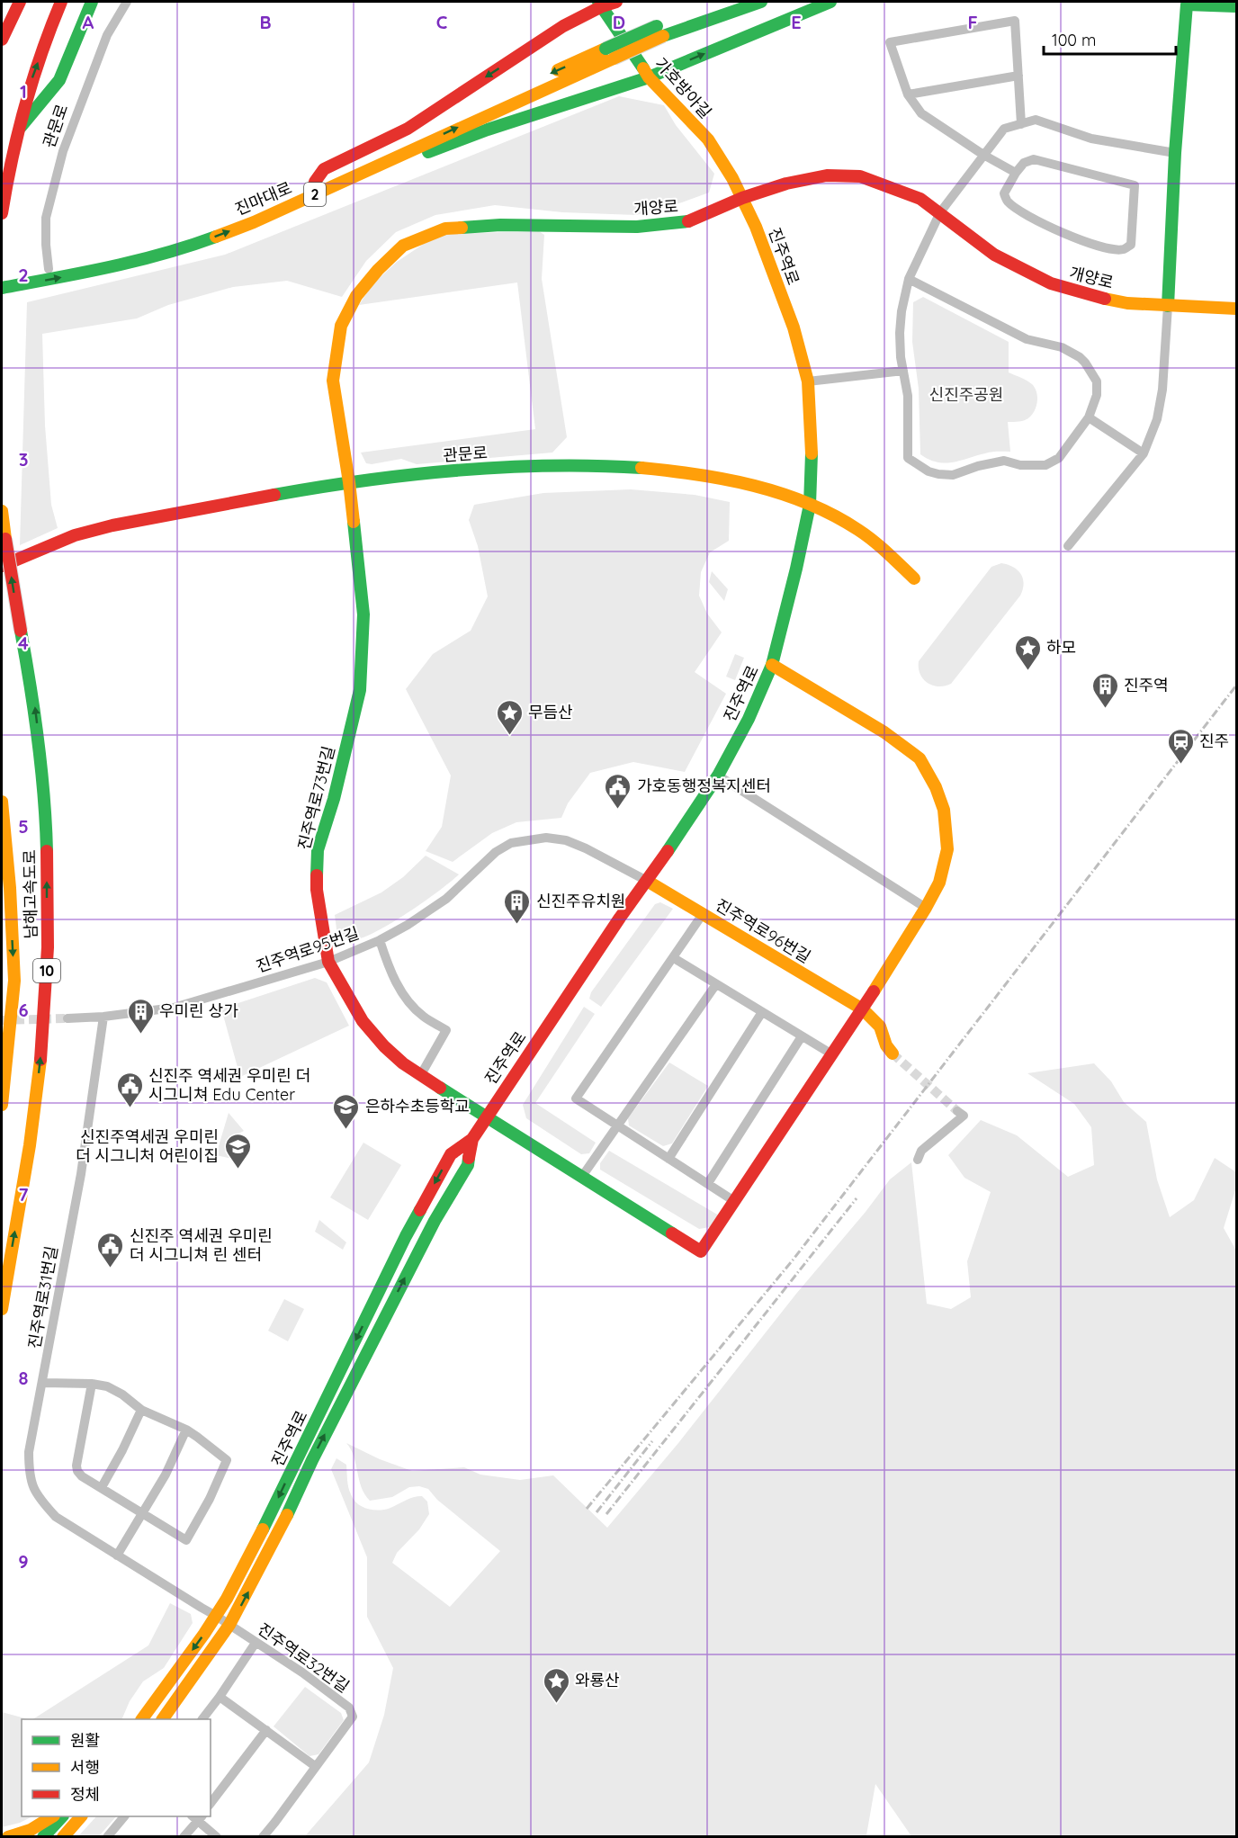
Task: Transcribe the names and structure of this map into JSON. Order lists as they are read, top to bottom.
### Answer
{
  "streets": {
    "main road": [
      "가호방아길",
      "관문로",
      "2",
      "진마대로",
      "개양로",
      "진주역로",
      "진주역로73번길",
      "남해고속도로",
      "진주역로96번길",
      "10"
    ],
    "street": ["진주역로95번길", "진주역로31번길", "진주역로32번길"]
  },
  "crossings": [
    ["가호방아길", "개양로"],
    ["가호방아길", "진주역로"],
    ["관문로", "진마대로"],
    ["관문로", "개양로"],
    ["관문로", "진주역로"],
    ["관문로", "진주역로73번길"],
    ["2", "진마대로"],
    ["개양로", "진주역로"],
    ["개양로", "진주역로73번길"],
    ["진주역로", "진주역로73번길"],
    ["진주역로", "진주역로96번길"],
    ["진주역로", "진주역로95번길"],
    ["진주역로", "진주역로31번길"],
    ["진주역로", "진주역로32번길"],
    ["진주역로73번길", "진주역로95번길"],
    ["진주역로96번길", "진주역로95번길"],
    ["진주역로95번길", "진주역로31번길"],
    ["진주역로31번길", "진주역로32번길"]
  ],
  "parks": ["신진주공원"],
  "places": {
    "place": ["하모", "무듬산", "와룡산"],
    "building": ["진주역", "신진주유치원", "우미린 상가"],
    "station": ["진주"],
    "public building": ["가호동행정복지센터", "신진주 역세권 우미린 더 시그니쳐 Edu Center", "신진주 역세권 우미린 더 시그니쳐 린 센터"],
    "school or university": ["은하수초등학교", "신진주역세권 우미린 더 시그니처 어린이집"]
  },
  "legend": ["원활", "서행", "정체"],
  "scale_bar": "100 m",
  "grid": {
    "columns": [
      "A",
      "B",
      "C",
      "D",
      "E",
      "F"
    ],
    "rows": [
      "1",
      "2",
      "3",
      "4",
      "5",
      "6",
      "7",
      "8",
      "9"
    ]
  }
}
